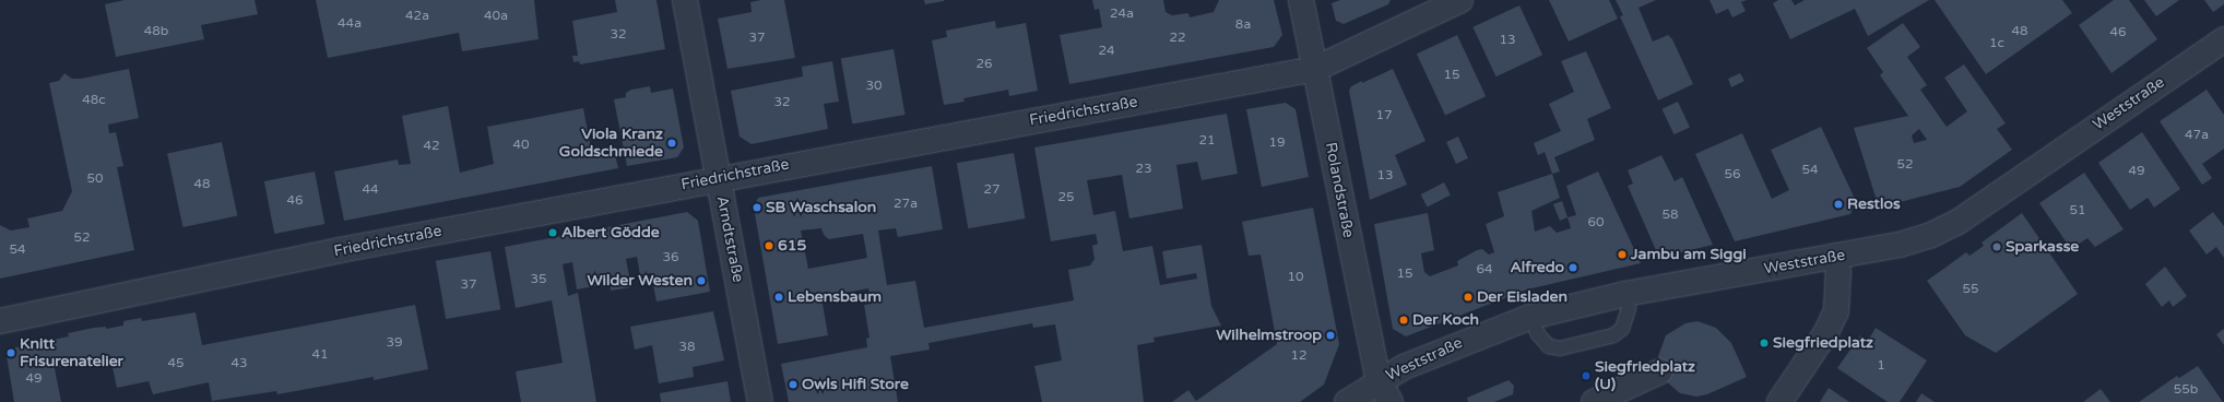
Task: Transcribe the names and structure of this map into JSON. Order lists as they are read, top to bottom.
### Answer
{
  "streets": {
    "street": [
      "Weststraße",
      "Friedrichstraße",
      "Rolandstraße",
      "Arndtstraße"
    ]
  },
  "crossings": [
    ["Weststraße", "Rolandstraße"],
    ["Friedrichstraße", "Rolandstraße"],
    ["Friedrichstraße", "Arndtstraße"]
  ],
  "places": [
    "Viola Kranz Goldschmiede",
    "Restlos",
    "SB Waschsalon",
    "Albert Gödde",
    "615",
    "Sparkasse",
    "Jambu am Siggi",
    "Alfredo",
    "Wilder Westen",
    "Lebensbaum",
    "Der Eisladen",
    "Der Koch",
    "Wilhelmstroop",
    "Siegfriedplatz",
    "Knitt Frisurenatelier",
    "Siegfriedplatz (U)",
    "Owls Hifi Store"
  ],
  "house_numbers": [
    "24a",
    "42a",
    "40a",
    "44a",
    "8a",
    "48b",
    "48",
    "46",
    "32",
    "37",
    "22",
    "13",
    "1c",
    "24",
    "26",
    "15",
    "30",
    "48c",
    "32",
    "17",
    "47a",
    "21",
    "19",
    "40",
    "42",
    "52",
    "23",
    "54",
    "49",
    "56",
    "13",
    "50",
    "48",
    "44",
    "27",
    "25",
    "46",
    "27a",
    "51",
    "58",
    "60",
    "52",
    "54",
    "36",
    "64",
    "15",
    "10",
    "35",
    "37",
    "55",
    "39",
    "38",
    "41",
    "12",
    "45",
    "43",
    "1",
    "49",
    "55b"
  ]
}
